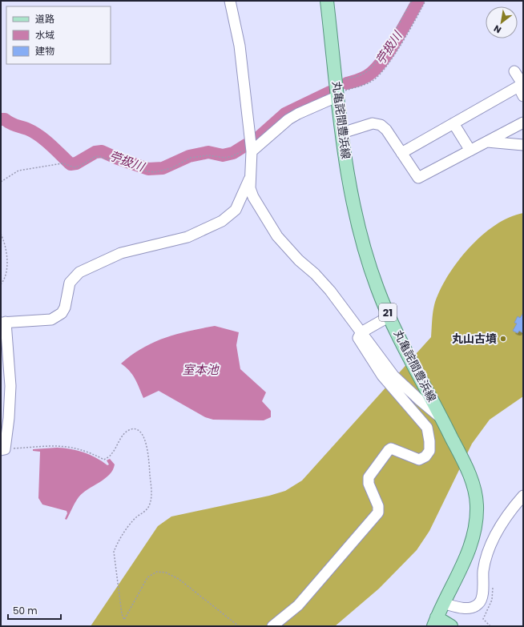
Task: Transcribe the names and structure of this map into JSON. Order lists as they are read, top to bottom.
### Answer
{
  "streets": {
    "main road": ["丸亀詫間豊浜線", "21"]
  },
  "water": ["苧扱川", "室本池"],
  "places": ["丸山古墳"],
  "legend": ["道路", "水域", "建物"],
  "scale_bar": "50 m",
  "north": "bottom left"
}
